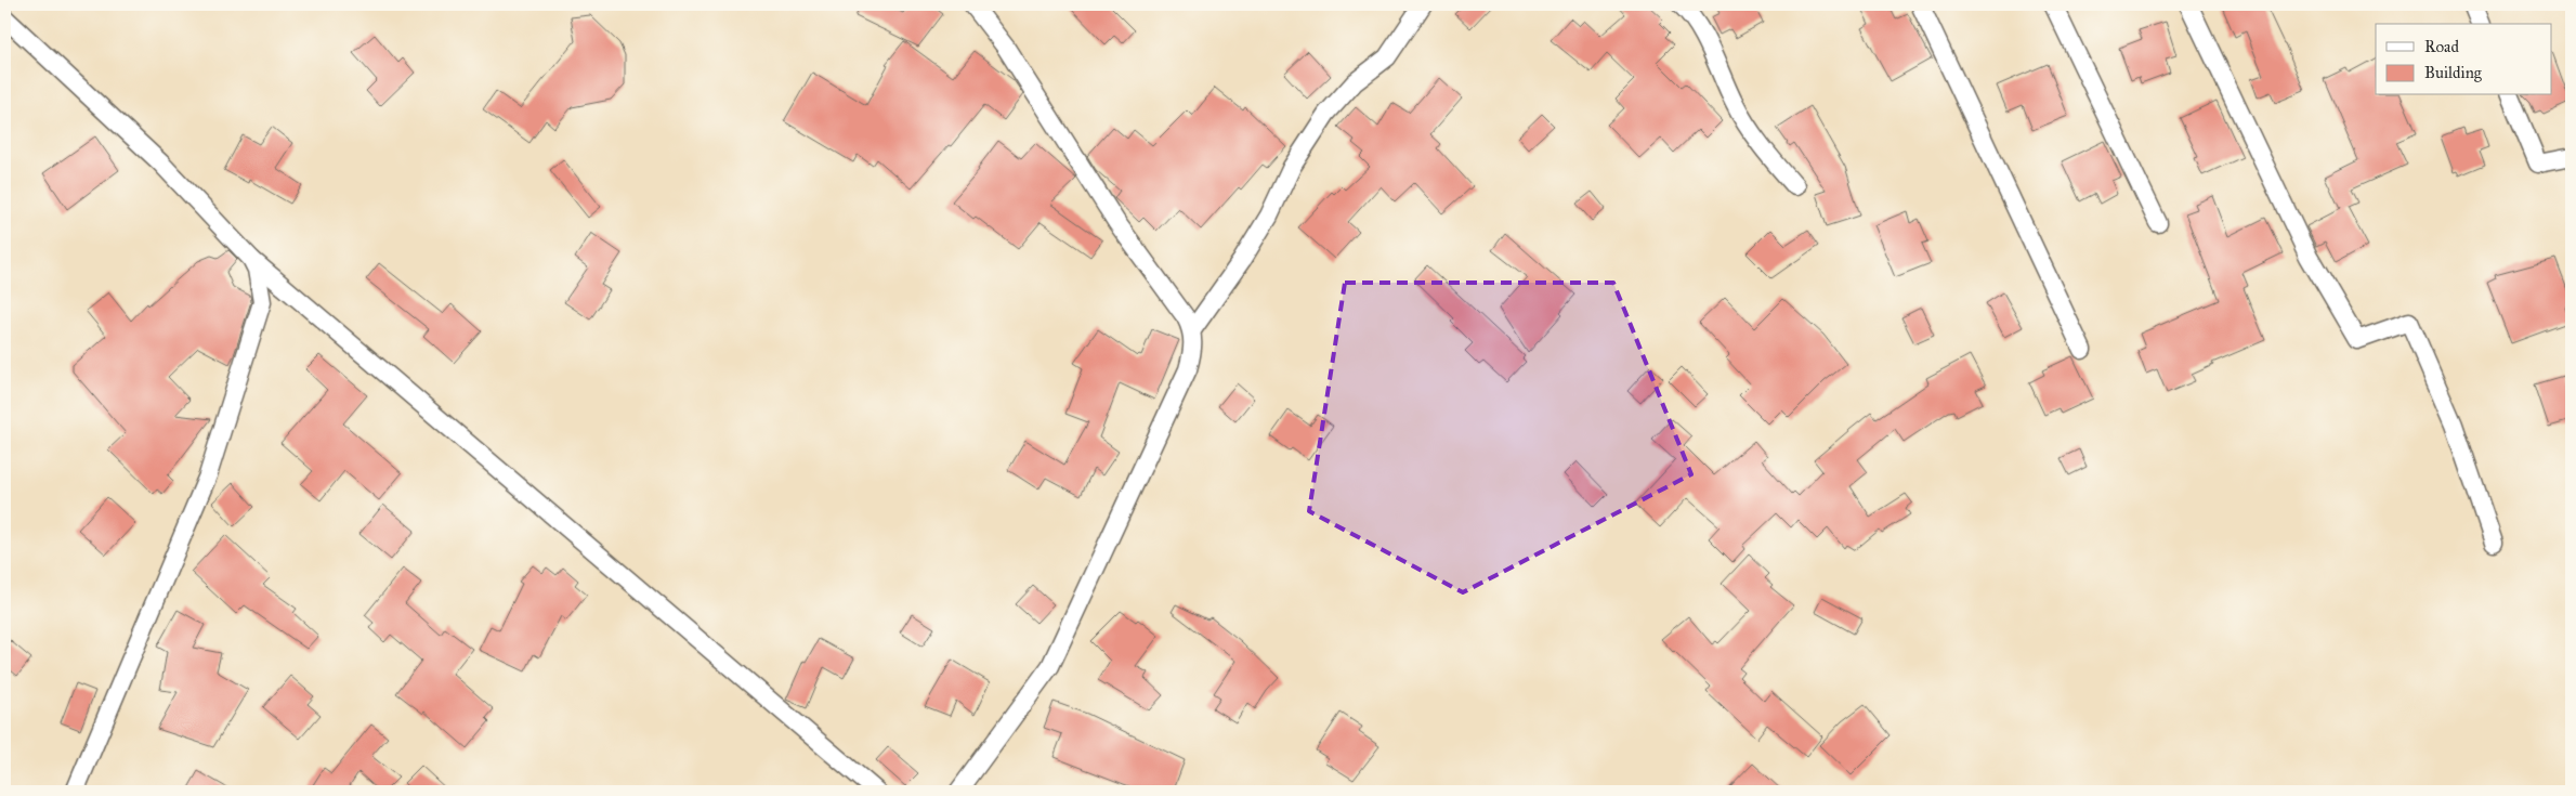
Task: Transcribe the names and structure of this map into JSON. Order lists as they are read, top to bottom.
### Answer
{
  "legend": ["Road", "Building"]
}
